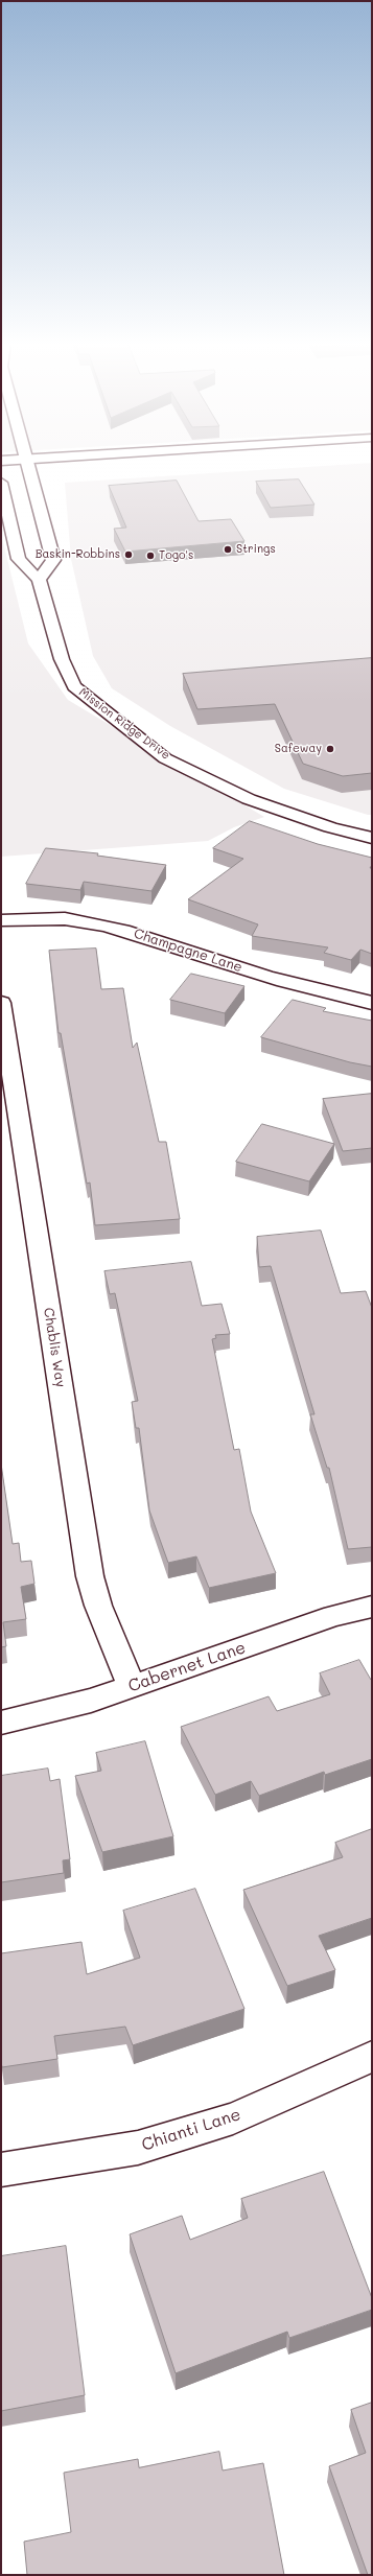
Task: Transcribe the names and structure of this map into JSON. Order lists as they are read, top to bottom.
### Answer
{
  "streets": {
    "street": [
      "Mission Ridge Drive",
      "Champagne Lane",
      "Chablis Way",
      "Cabernet Lane",
      "Chianti Lane"
    ]
  },
  "crossings": [
    ["Chablis Way", "Cabernet Lane"]
  ],
  "places": [
    "Strings",
    "Baskin-Robbins",
    "Togo's",
    "Safeway"
  ]
}
